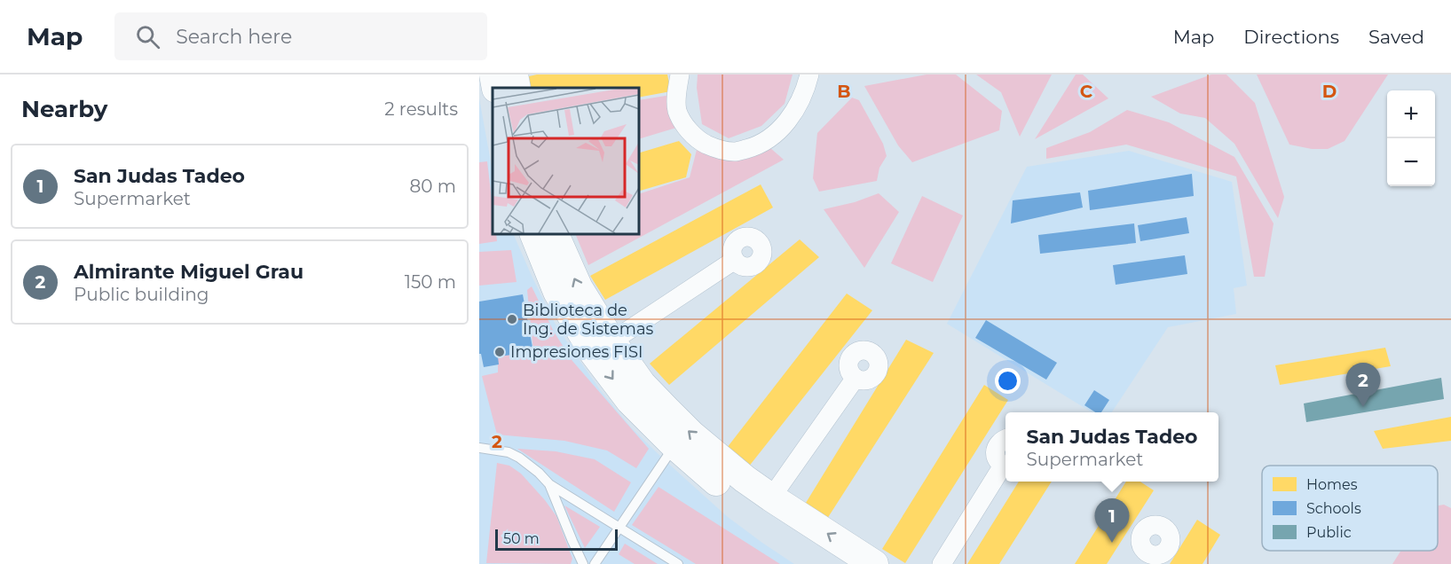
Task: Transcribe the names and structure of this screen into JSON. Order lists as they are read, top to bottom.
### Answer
{
  "places": ["Biblioteca de Ing. de Sistemas", "Impresiones FISI"],
  "legend": ["Homes", "Schools", "Public"],
  "scale_bar": "50 m",
  "page": {
    "header": "Map",
    "search": "Search here",
    "nav": ["Map", "Directions", "Saved"],
    "heading": ["Nearby", "2 results"],
    "map_buttons": ["+", "−"],
    "list": [
      {
        "mark": "1",
        "name": "San Judas Tadeo",
        "note": "Supermarket",
        "value": "80 m"
      },
      {
        "mark": "2",
        "name": "Almirante Miguel Grau",
        "note": "Public building",
        "value": "150 m"
      }
    ],
    "pins": ["2", "1"],
    "popup": ["San Judas Tadeo", "Supermarket"],
    "scale": "50 m"
  },
  "grid": {
    "columns": ["B", "C", "D"],
    "rows": ["2"]
  }
}
